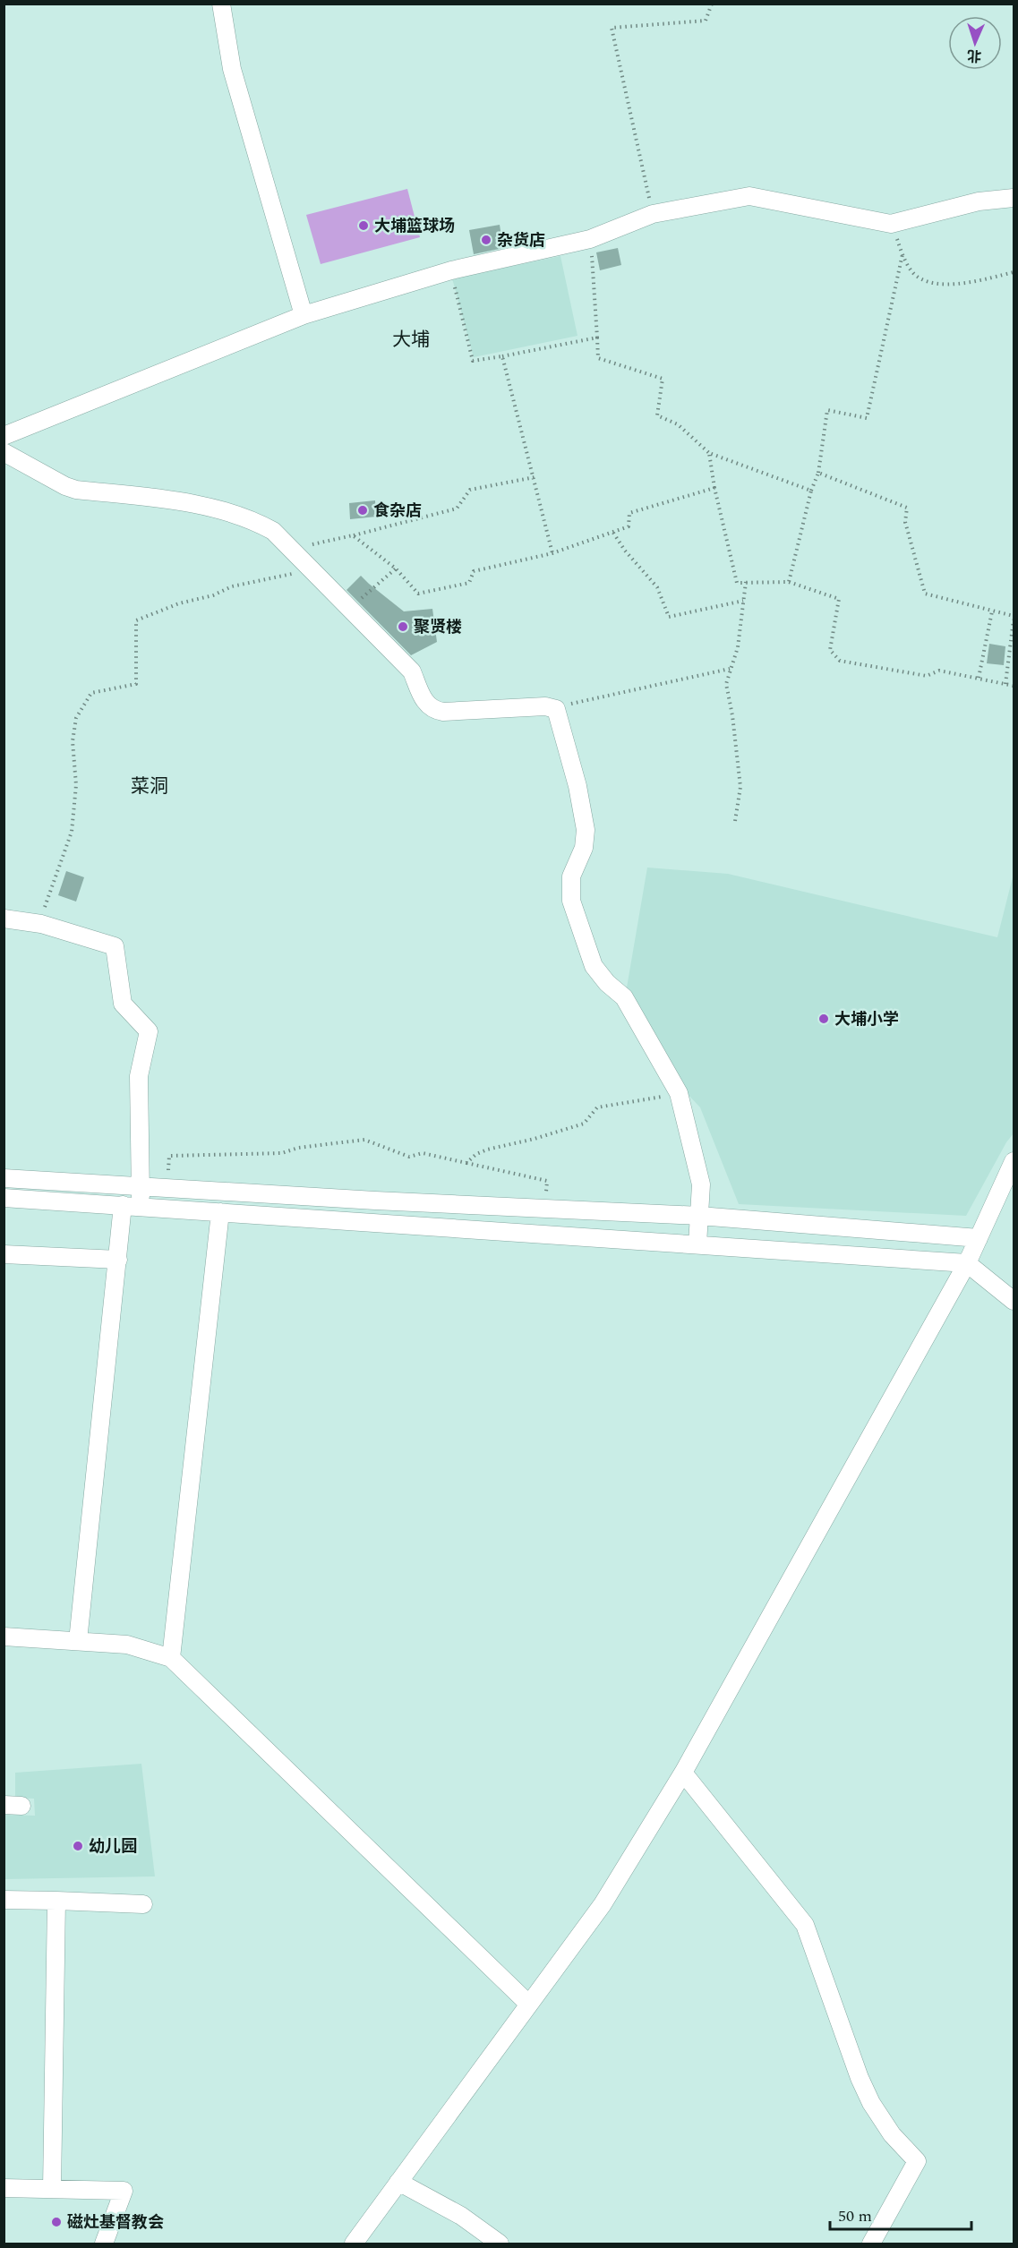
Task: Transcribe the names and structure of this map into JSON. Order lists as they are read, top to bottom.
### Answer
{
  "districts": ["大埔", "菜洞"],
  "places": [
    "大埔篮球场",
    "杂货店",
    "食杂店",
    "聚贤楼",
    "大埔小学",
    "幼儿园",
    "磁灶基督教会"
  ],
  "scale_bar": "50 m",
  "north": "bottom"
}
